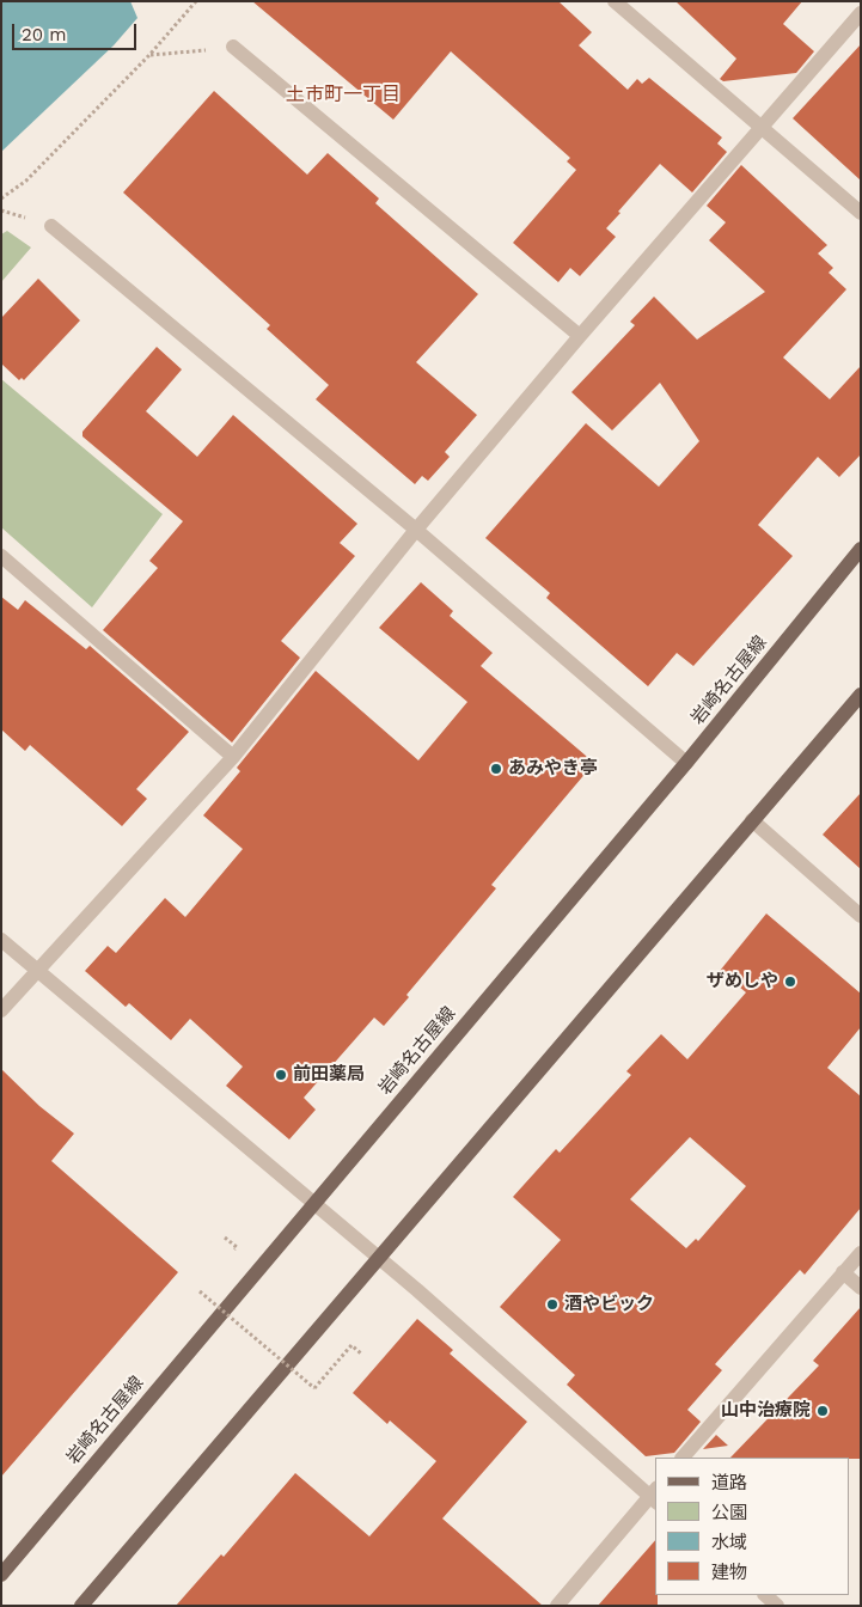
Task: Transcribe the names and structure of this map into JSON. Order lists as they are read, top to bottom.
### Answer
{
  "streets": {
    "main road": ["岩崎名古屋線"]
  },
  "districts": ["土市町一丁目"],
  "places": [
    "あみやき亭",
    "ザめしや",
    "前田薬局",
    "酒やビック",
    "山中治療院"
  ],
  "legend": [
    "道路",
    "公園",
    "水域",
    "建物"
  ],
  "scale_bar": "20 m"
}
